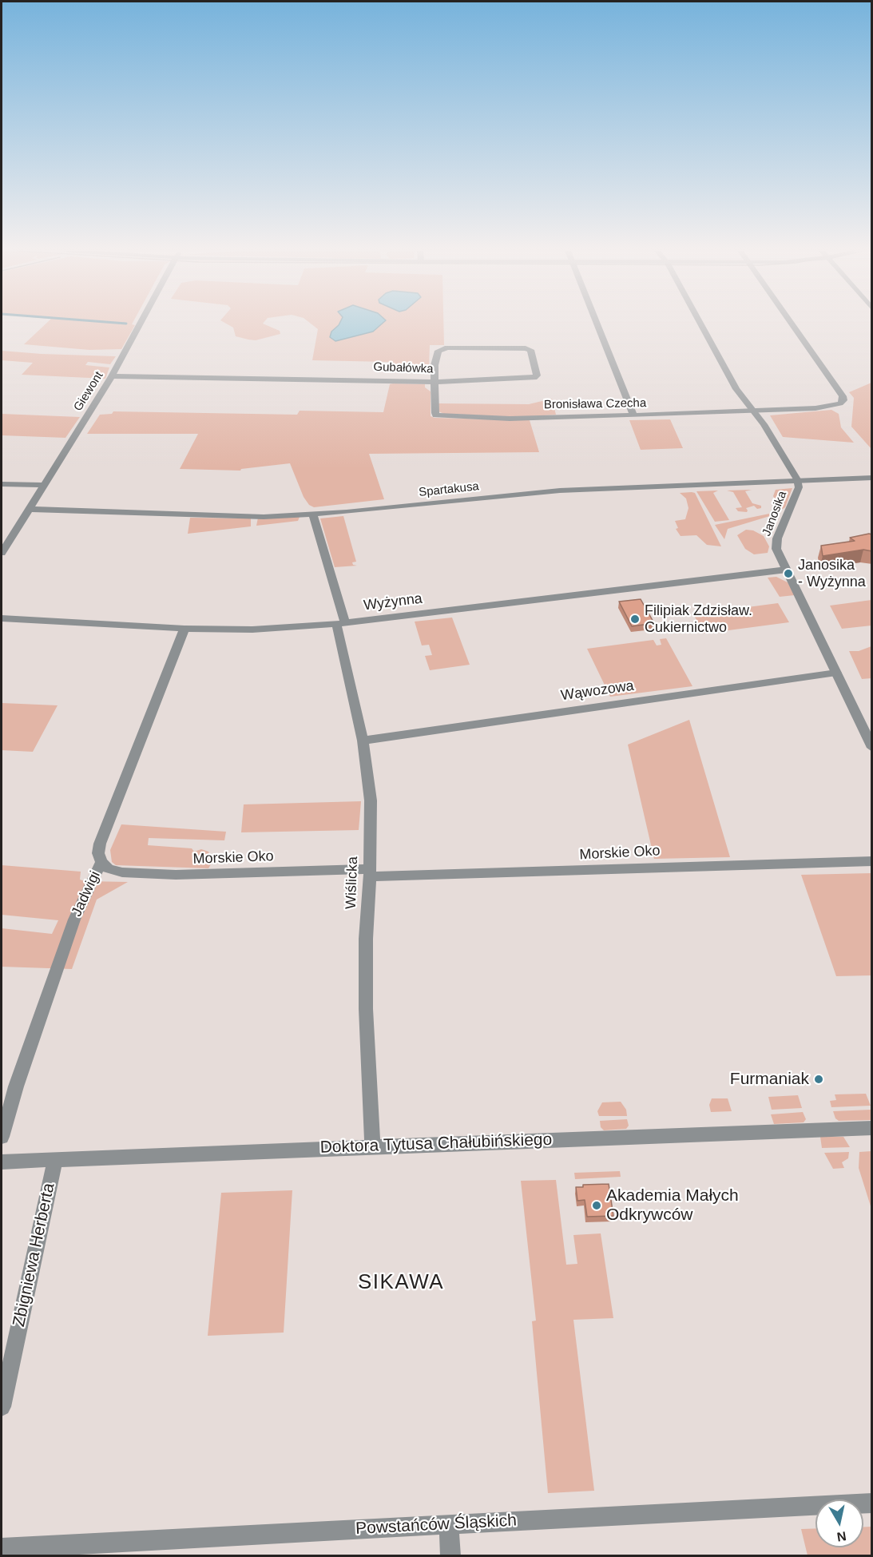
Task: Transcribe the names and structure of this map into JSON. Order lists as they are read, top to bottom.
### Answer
{
  "streets": {
    "street": [
      "Gubałówka",
      "Giewont",
      "Bronisława Czecha",
      "Spartakusa",
      "Janosika",
      "Wyżynna",
      "Wąwozowa",
      "Morskie Oko",
      "Wiślicka",
      "Jadwigi",
      "Doktora Tytusa Chałubińskiego",
      "Zbigniewa Herberta",
      "Powstańców Śląskich"
    ]
  },
  "crossings": [
    ["Gubałówka", "Giewont"],
    ["Gubałówka", "Bronisława Czecha"],
    ["Giewont", "Spartakusa"],
    ["Bronisława Czecha", "Janosika"],
    ["Spartakusa", "Janosika"],
    ["Spartakusa", "Wiślicka"],
    ["Janosika", "Wyżynna"],
    ["Janosika", "Wąwozowa"],
    ["Wyżynna", "Wiślicka"],
    ["Wyżynna", "Jadwigi"],
    ["Wąwozowa", "Wiślicka"],
    ["Morskie Oko", "Wiślicka"],
    ["Morskie Oko", "Jadwigi"],
    ["Wiślicka", "Doktora Tytusa Chałubińskiego"],
    ["Doktora Tytusa Chałubińskiego", "Zbigniewa Herberta"]
  ],
  "districts": ["SIKAWA"],
  "places": [
    "Janosika - Wyżynna",
    "Filipiak Zdzisław. Cukiernictwo",
    "Furmaniak",
    "Akademia Małych Odkrywców"
  ],
  "north": "bottom"
}
